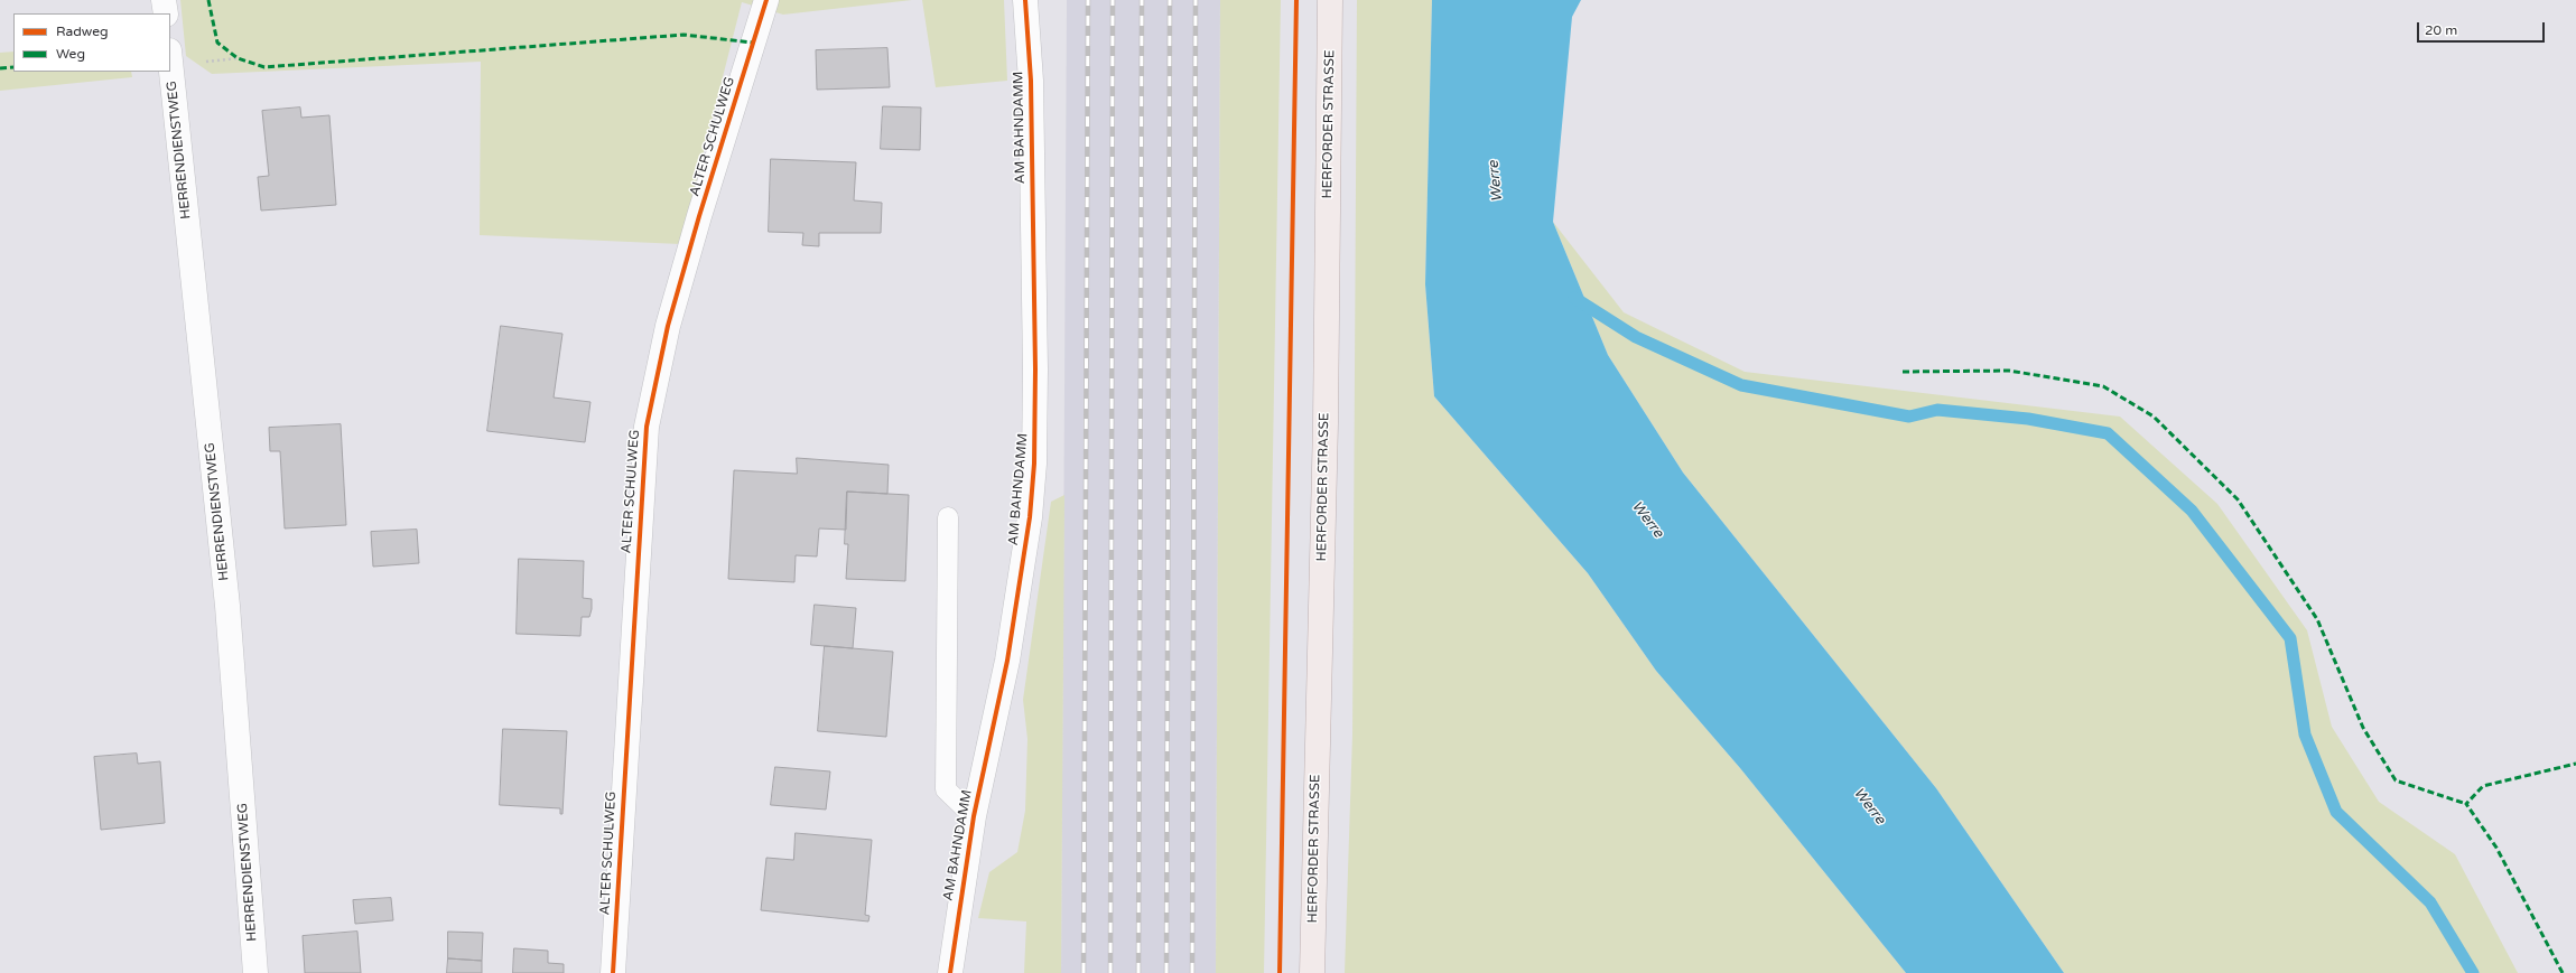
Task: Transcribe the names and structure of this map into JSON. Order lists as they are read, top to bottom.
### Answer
{
  "streets": {
    "main road": ["HERFORDER STRASSE"],
    "street": ["AM BAHNDAMM", "ALTER SCHULWEG", "HERRENDIENSTWEG"]
  },
  "water": ["Werre"],
  "legend": ["Radweg", "Weg"],
  "scale_bar": "20 m"
}
